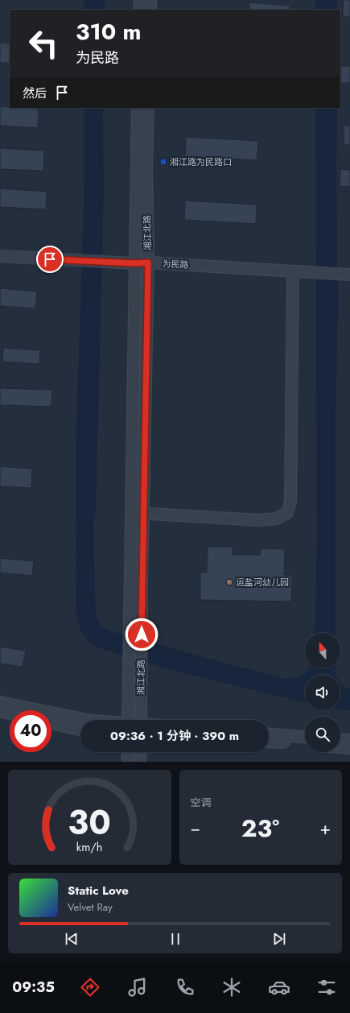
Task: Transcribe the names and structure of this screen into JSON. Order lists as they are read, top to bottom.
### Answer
{
  "streets": {
    "street": ["湘江北路", "为民路"]
  },
  "crossings": [
    ["湘江北路", "为民路"]
  ],
  "places": {
    "transit": ["湘江路为民路口"],
    "other": ["运盐河幼儿园"]
  },
  "north": "top",
  "page": {
    "turn": ["310 m", "为民路"],
    "then": "然后",
    "limit": "40",
    "trip": "09:36 · 1 分钟 · 390 m",
    "tile": "空调",
    "heat": ["−", "23°", "+"],
    "song": ["Static Love", "Velvet Ray"],
    "tabs": "09:35",
    "gauge": ["30", "km/h"]
  }
}
